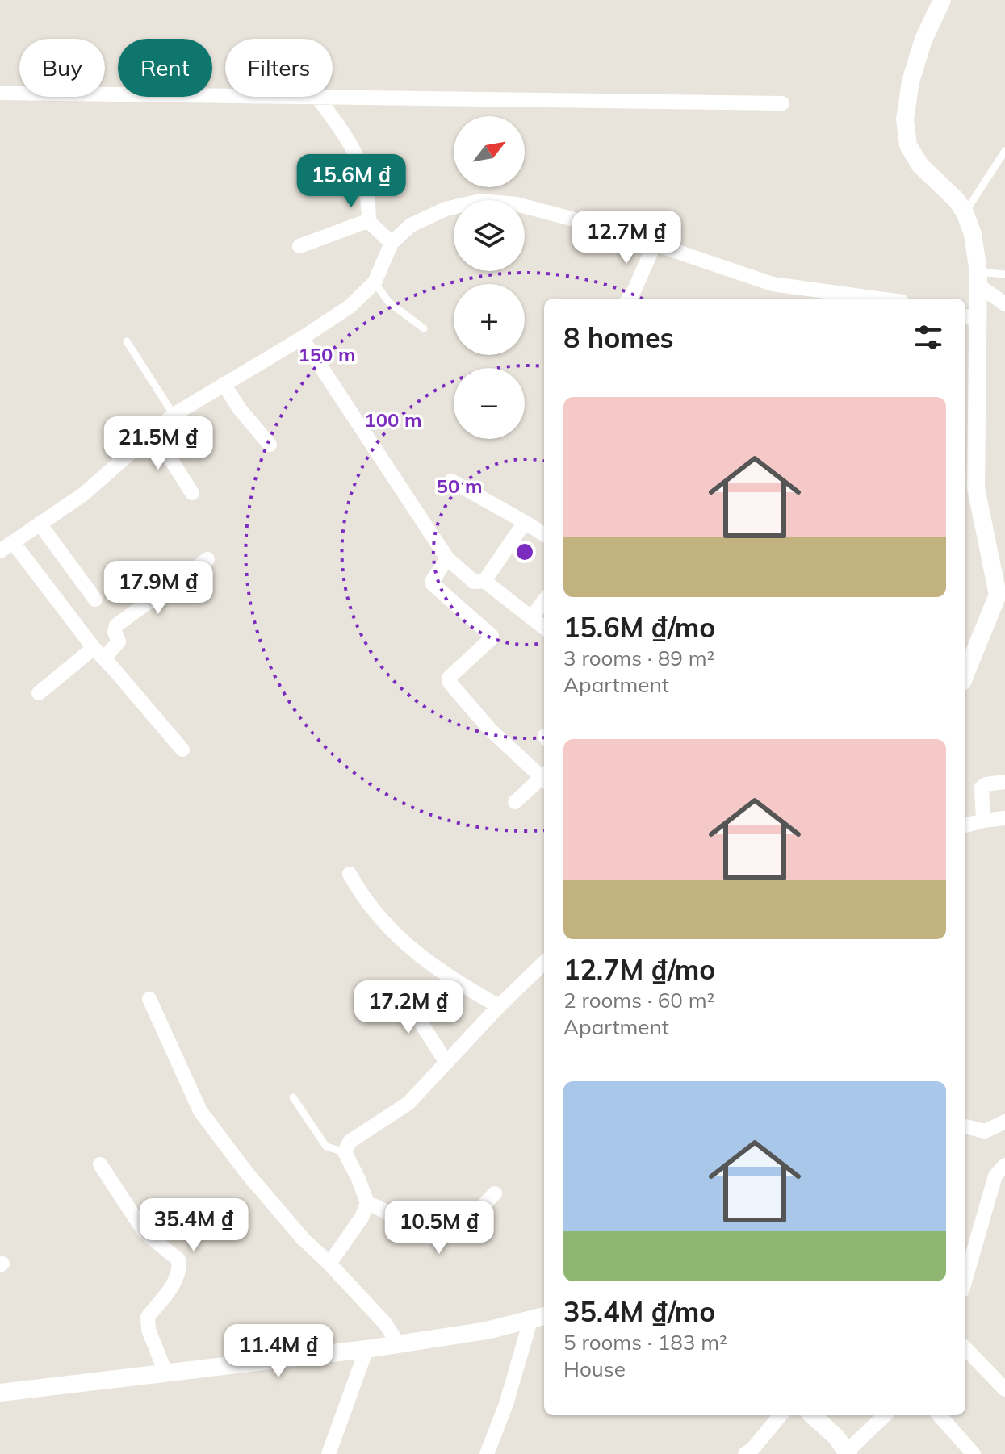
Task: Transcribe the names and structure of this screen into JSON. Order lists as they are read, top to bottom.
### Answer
{
  "north": "top right",
  "page": {
    "chip": ["Buy", "Rent", "Filters"],
    "map_buttons": ["+", "−"],
    "price": [
      "15.6M ₫",
      "12.7M ₫",
      "21.5M ₫",
      "17.9M ₫",
      "17.2M ₫",
      "35.4M ₫",
      "10.5M ₫",
      "11.4M ₫"
    ],
    "heading": "8 homes",
    "list": [
      {
        "name": "15.6M ₫/mo",
        "note": "3 rooms · 89 m² · Apartment"
      },
      {
        "name": "12.7M ₫/mo",
        "note": "2 rooms · 60 m² · Apartment"
      },
      {
        "name": "35.4M ₫/mo",
        "note": "5 rooms · 183 m² · House"
      }
    ]
  },
  "rings": ["150 m", "100 m", "50 m"]
}
